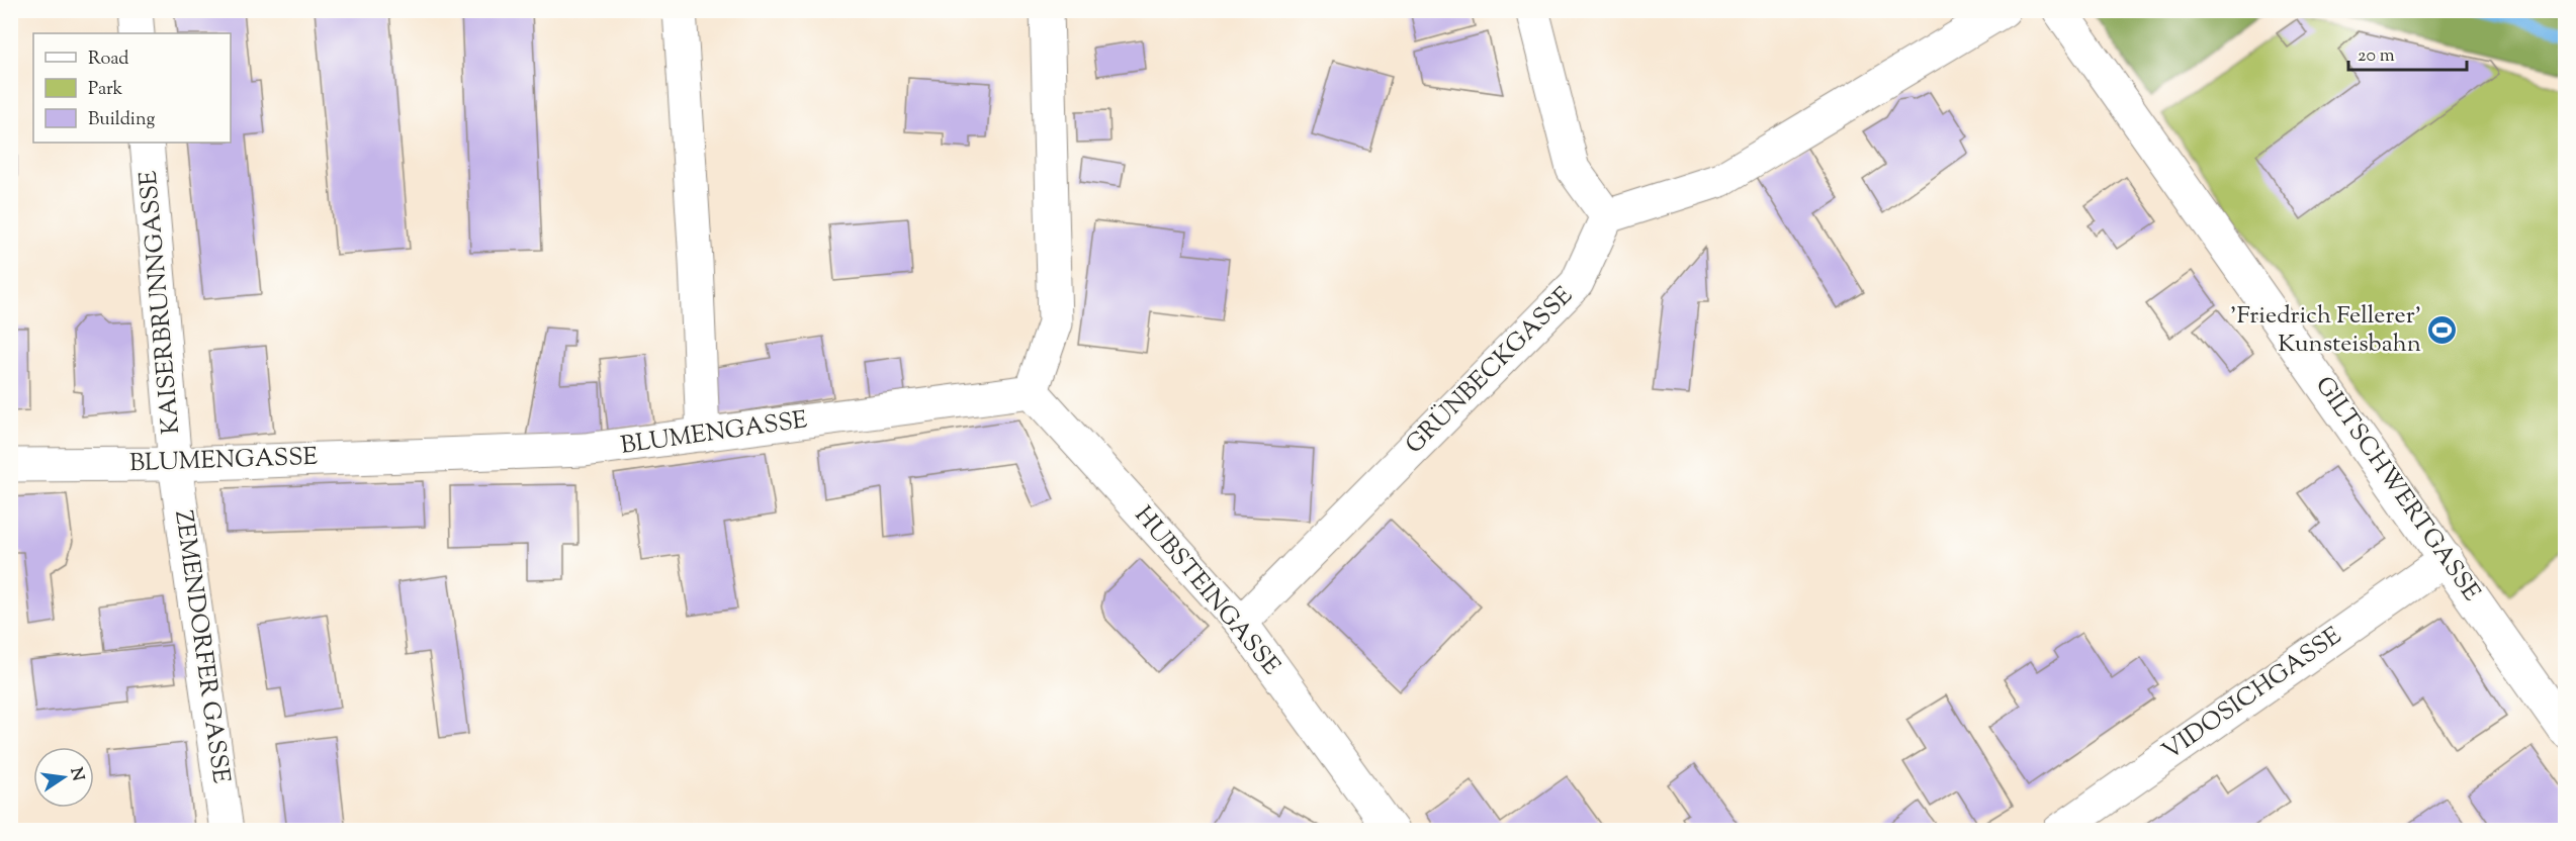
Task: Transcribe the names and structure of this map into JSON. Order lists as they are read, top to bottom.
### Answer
{
  "streets": {
    "street": [
      "KAISERBRUNNGASSE",
      "GRÜNBECKGASSE",
      "BLUMENGASSE",
      "GILTSCHWERTGASSE",
      "HUBSTEINGASSE",
      "ZEMENDORFER GASSE",
      "VIDOSICHGASSE"
    ]
  },
  "crossings": [
    ["KAISERBRUNNGASSE", "BLUMENGASSE"],
    ["KAISERBRUNNGASSE", "ZEMENDORFER GASSE"],
    ["GRÜNBECKGASSE", "HUBSTEINGASSE"],
    ["BLUMENGASSE", "HUBSTEINGASSE"],
    ["BLUMENGASSE", "ZEMENDORFER GASSE"],
    ["GILTSCHWERTGASSE", "VIDOSICHGASSE"]
  ],
  "places": {
    "sports": ["'Friedrich Fellerer' Kunsteisbahn"]
  },
  "legend": ["Road", "Park", "Building"],
  "scale_bar": "20 m",
  "north": "right"
}
